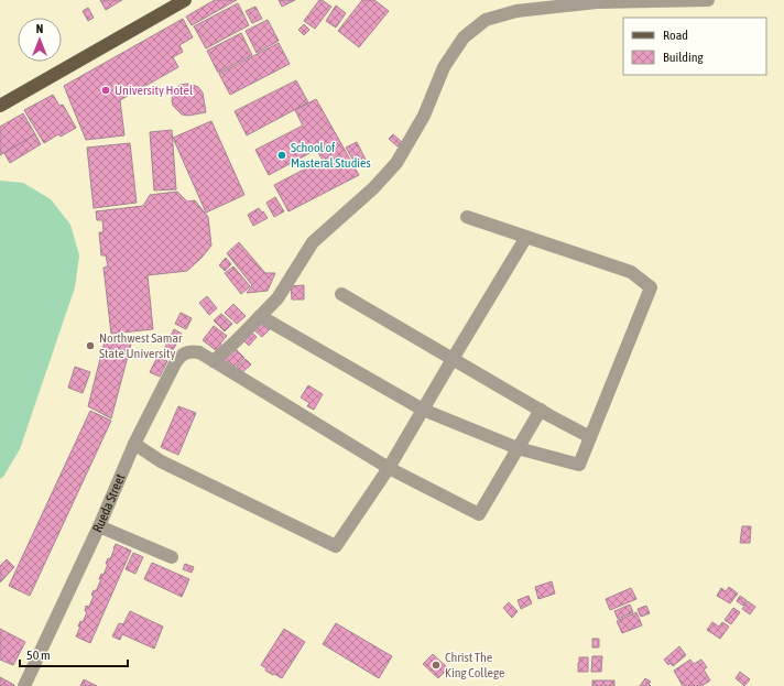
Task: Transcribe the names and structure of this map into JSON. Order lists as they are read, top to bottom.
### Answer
{
  "streets": {
    "street": ["Rueda Street"]
  },
  "places": [
    "University Hotel",
    "School of Masteral Studies",
    "Northwest Samar State University",
    "Christ The King College"
  ],
  "legend": ["Road", "Building"],
  "scale_bar": "50 m",
  "north": "top"
}
